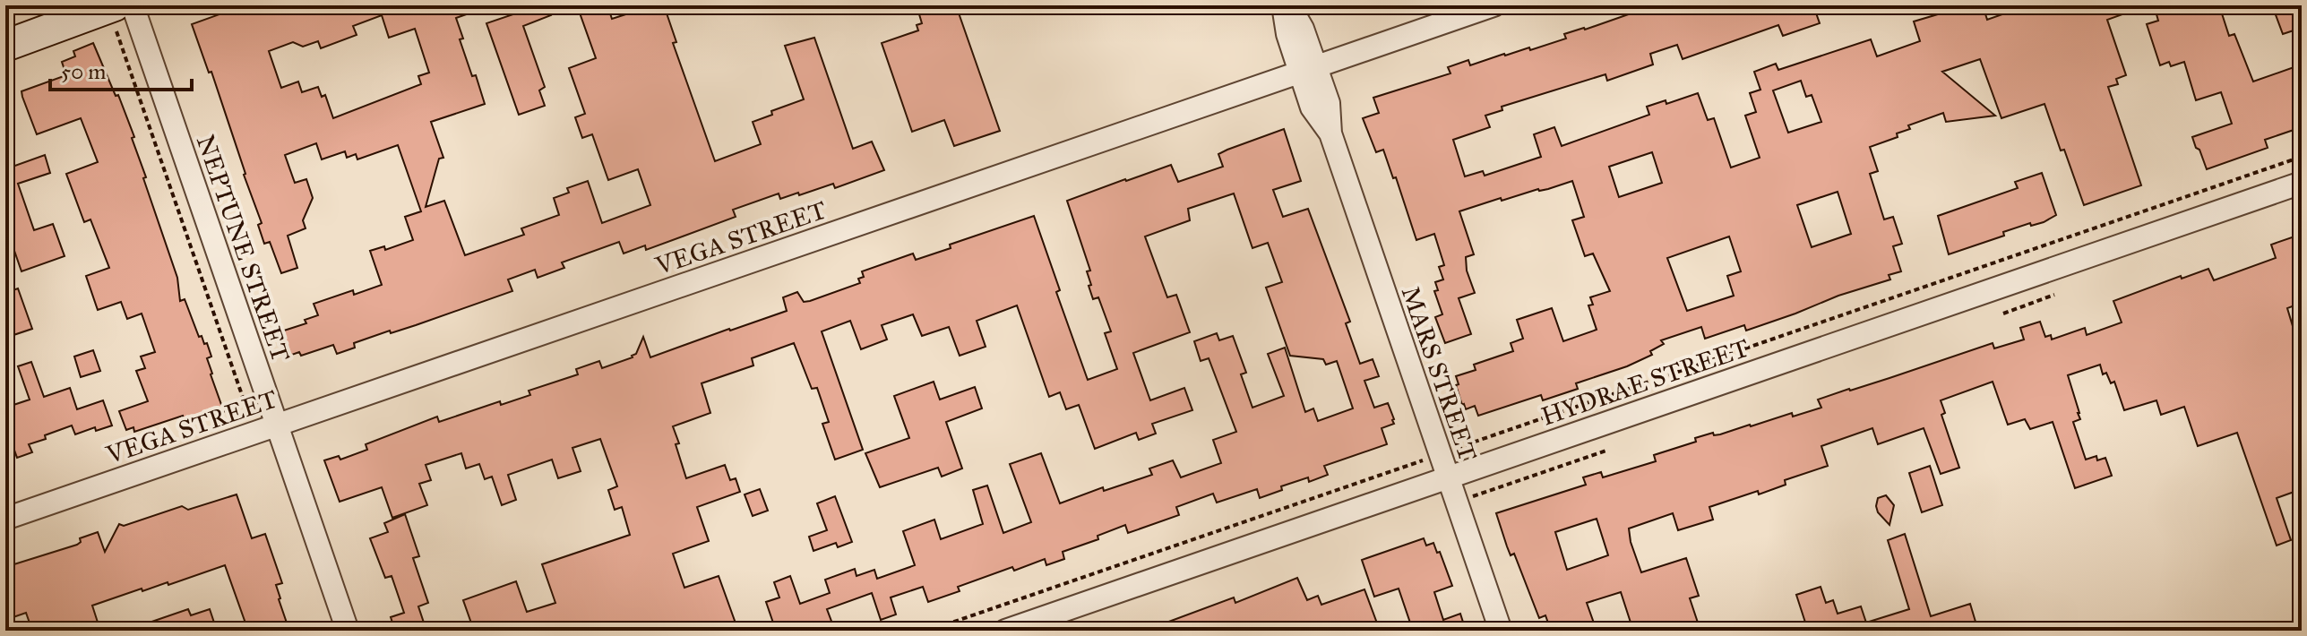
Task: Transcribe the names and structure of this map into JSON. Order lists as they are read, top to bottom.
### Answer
{
  "streets": {
    "street": [
      "VEGA STREET",
      "NEPTUNE STREET",
      "MARS STREET",
      "HYDRAE STREET"
    ]
  },
  "crossings": [
    ["VEGA STREET", "NEPTUNE STREET"],
    ["VEGA STREET", "MARS STREET"],
    ["MARS STREET", "HYDRAE STREET"]
  ],
  "scale_bar": "50 m"
}
